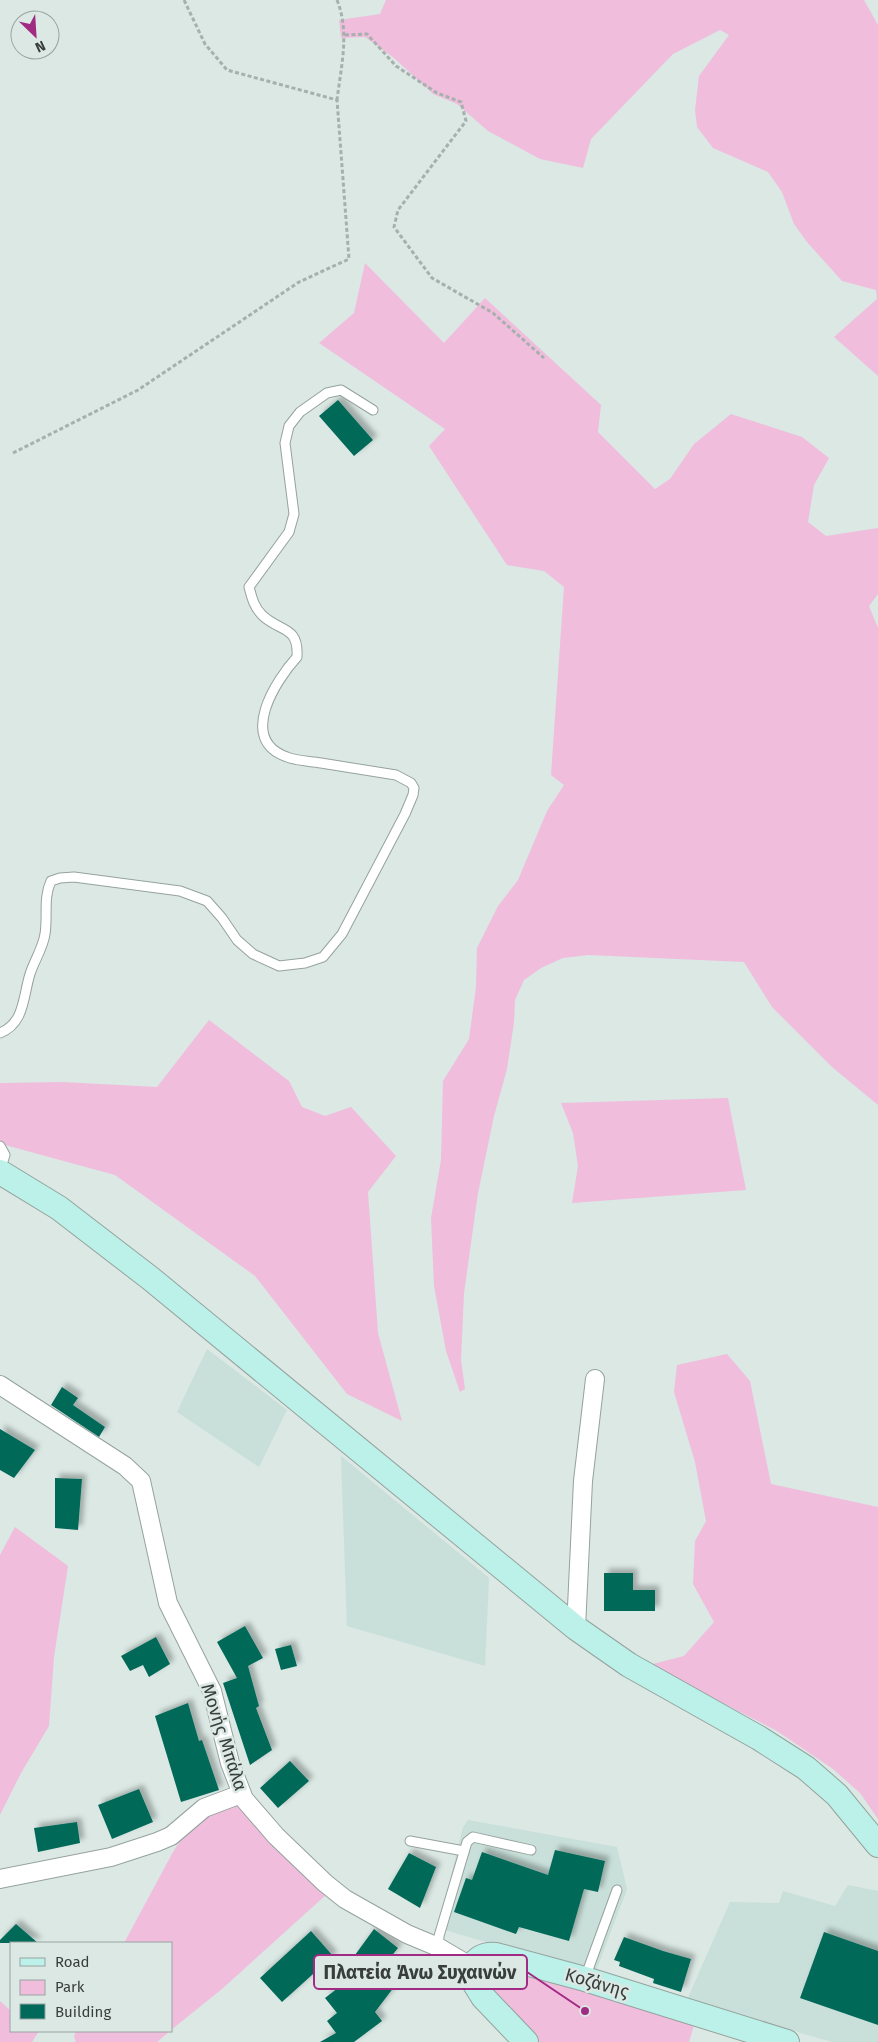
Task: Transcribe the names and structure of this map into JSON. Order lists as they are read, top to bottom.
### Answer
{
  "streets": {
    "street": ["Μονής Μπάλα", "Κοζάνης"]
  },
  "crossings": [
    ["Μονής Μπάλα", "Κοζάνης"]
  ],
  "places": ["Πλατεία Άνω Συχαινών"],
  "legend": ["Road", "Park", "Building"],
  "north": "bottom right"
}
